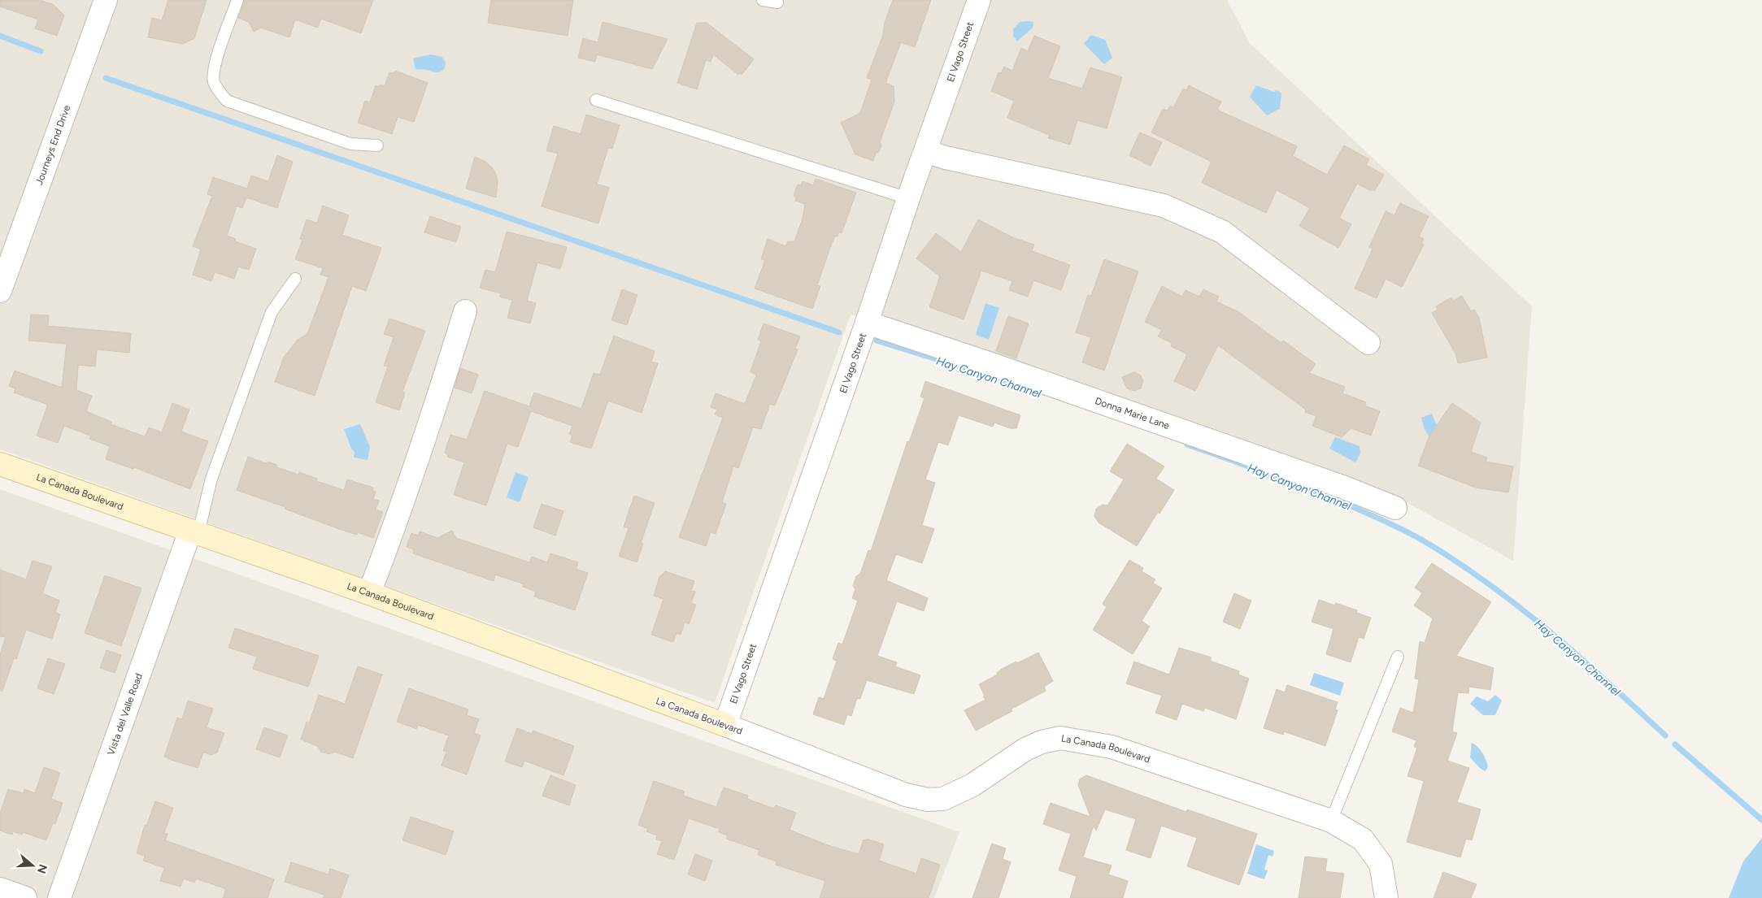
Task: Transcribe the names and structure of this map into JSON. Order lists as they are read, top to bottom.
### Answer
{
  "streets": {
    "street": [
      "El Vago Street",
      "Journeys End Drive",
      "Donna Marie Lane",
      "La Canada Boulevard",
      "Vista del Valle Road"
    ]
  },
  "crossings": [
    ["El Vago Street", "Donna Marie Lane"],
    ["El Vago Street", "La Canada Boulevard"],
    ["La Canada Boulevard", "Vista del Valle Road"]
  ],
  "water": ["Hay Canyon Channel"],
  "north": "right"
}
